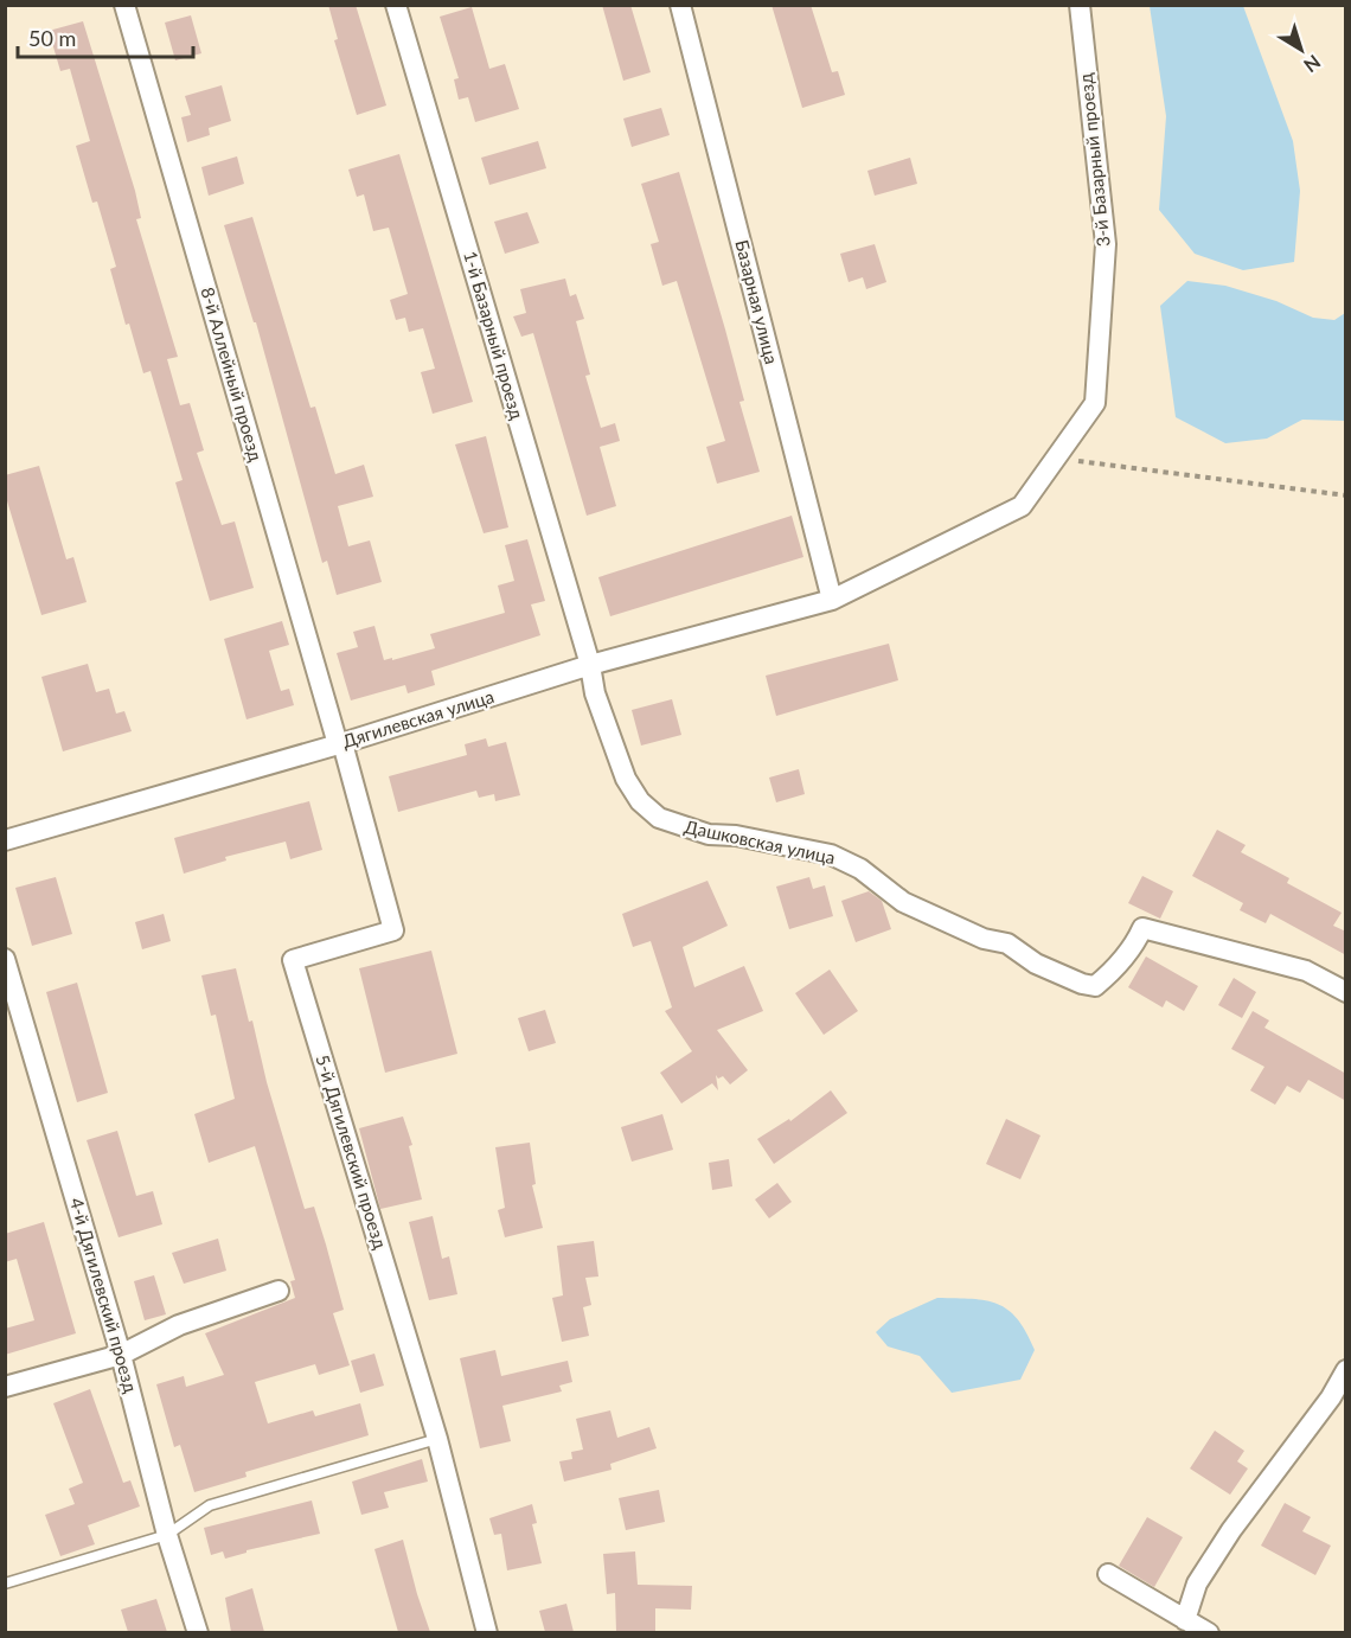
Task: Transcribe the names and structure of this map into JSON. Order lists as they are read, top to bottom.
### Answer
{
  "streets": {
    "street": [
      "3-й Базарный проезд",
      "Базарная улица",
      "1-й Базарный проезд",
      "8-й Аллейный проезд",
      "Дягилевская улица",
      "Дашковская улица",
      "5-й Дягилевский проезд",
      "4-й Дягилевский проезд"
    ]
  },
  "crossings": [
    ["3-й Базарный проезд", "Базарная улица"],
    ["3-й Базарный проезд", "Дягилевская улица"],
    ["Базарная улица", "Дягилевская улица"],
    ["1-й Базарный проезд", "Дягилевская улица"],
    ["1-й Базарный проезд", "Дашковская улица"],
    ["8-й Аллейный проезд", "Дягилевская улица"],
    ["8-й Аллейный проезд", "5-й Дягилевский проезд"],
    ["Дягилевская улица", "Дашковская улица"],
    ["Дягилевская улица", "5-й Дягилевский проезд"]
  ],
  "scale_bar": "50 m",
  "north": "bottom right"
}
